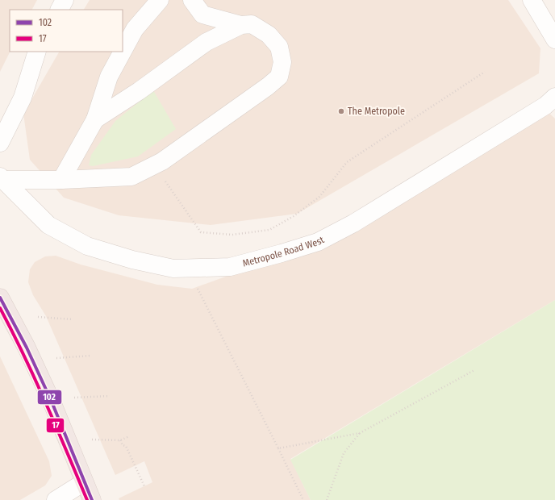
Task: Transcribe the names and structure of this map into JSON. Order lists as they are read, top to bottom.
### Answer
{
  "streets": {
    "street": ["Metropole Road West"]
  },
  "places": ["The Metropole"],
  "lines": ["transit line 102", "transit line 17"],
  "legend": ["102", "17"]
}
